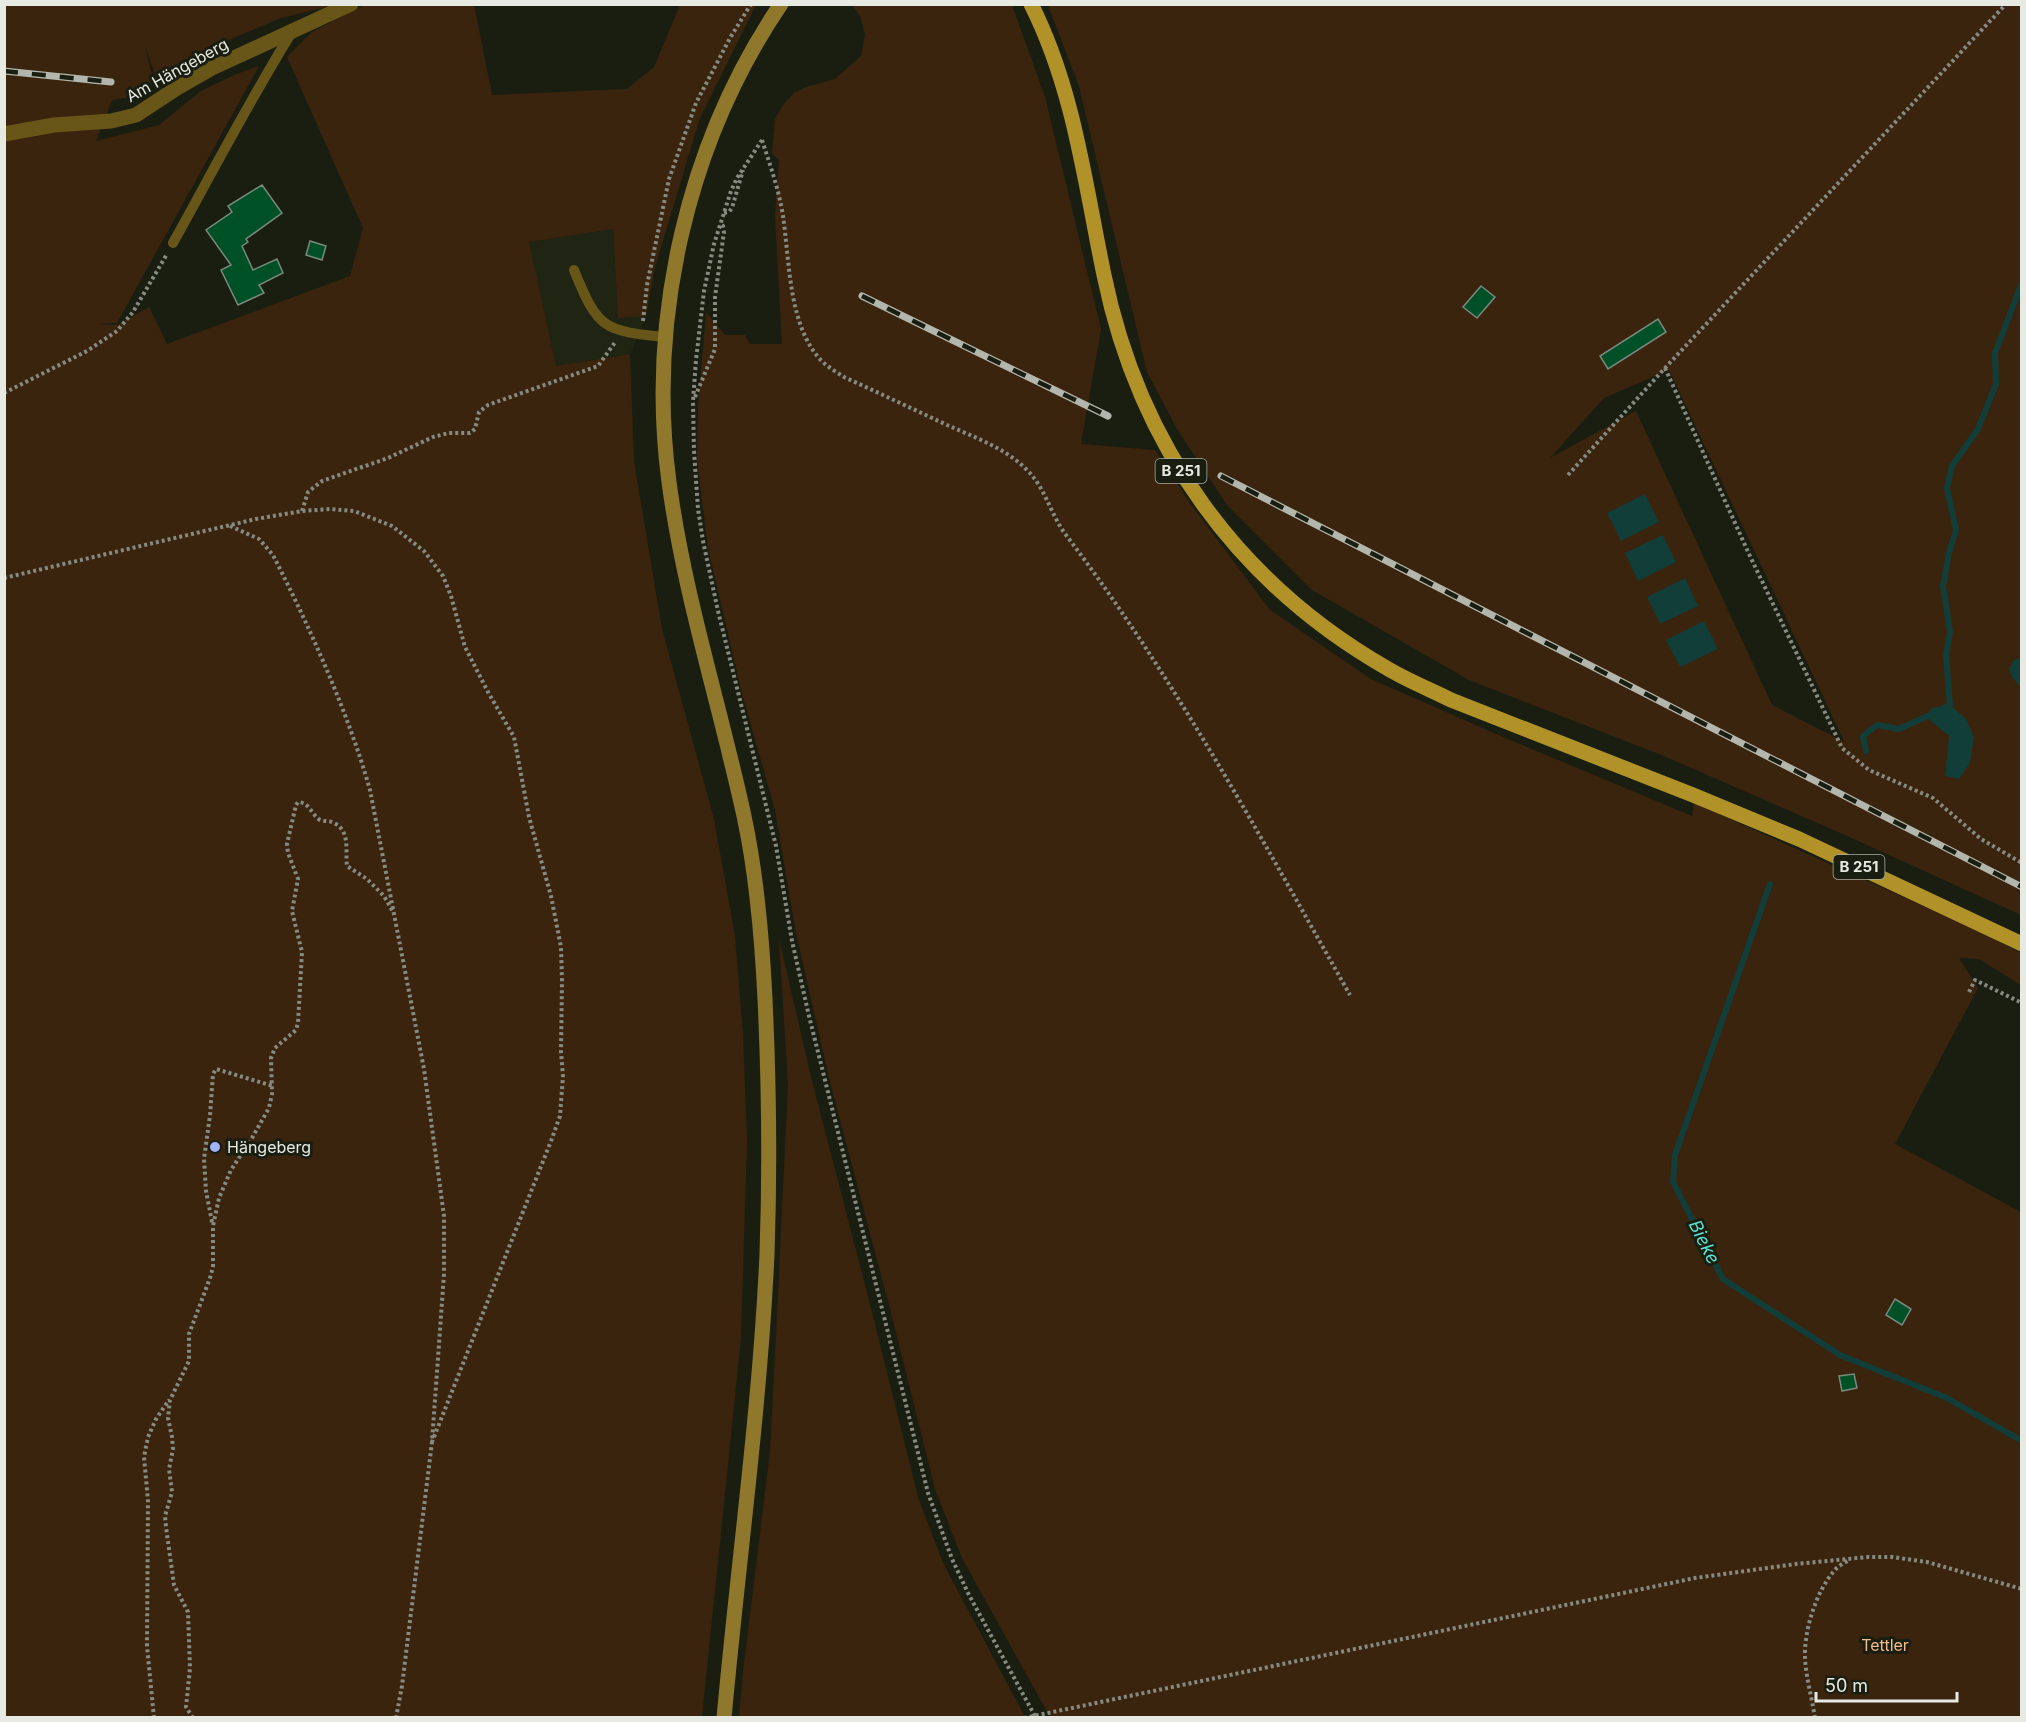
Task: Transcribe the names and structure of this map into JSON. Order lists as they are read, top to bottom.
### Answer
{
  "streets": {
    "main road": ["B 251"],
    "street": ["Am Hängeberg"]
  },
  "water": ["Bieke"],
  "parks": ["Tettler"],
  "places": ["Hängeberg"],
  "scale_bar": "50 m"
}
